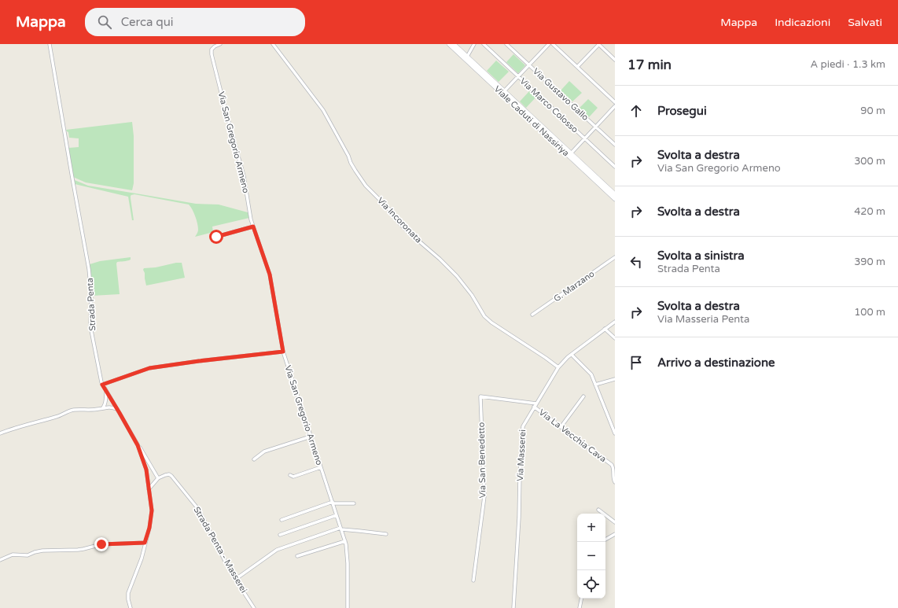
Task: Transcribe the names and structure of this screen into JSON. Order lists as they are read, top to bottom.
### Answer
{
  "streets": {
    "main road": ["Viale Caduti di Nassiriya"],
    "street": [
      "Via Gustavo Gallo",
      "Via Marco Colosso",
      "Via San Gregorio Armeno",
      "Via Incoronata",
      "G. Marzano",
      "Strada Penta",
      "Via La Vecchia Cava",
      "Via Masserei",
      "Via San Benedetto",
      "Strada Penta - Masserei"
    ]
  },
  "crossings": [
    ["Via Incoronata", "Via Masserei"],
    ["Via La Vecchia Cava", "Via Masserei"],
    ["Via Masserei", "Via San Benedetto"]
  ],
  "page": {
    "header": "Mappa",
    "search": "Cerca qui",
    "nav": ["Mappa", "Indicazioni", "Salvati"],
    "heading": ["17 min", "A piedi · 1.3 km"],
    "list": [
      ["Prosegui", "90 m"],
      ["Svolta a destra", "Via San Gregorio Armeno", "300 m"],
      ["Svolta a destra", "420 m"],
      ["Svolta a sinistra", "Strada Penta", "390 m"],
      ["Svolta a destra", "Via Masseria Penta", "100 m"],
      "Arrivo a destinazione"
    ],
    "map_buttons": ["+", "−"]
  }
}
